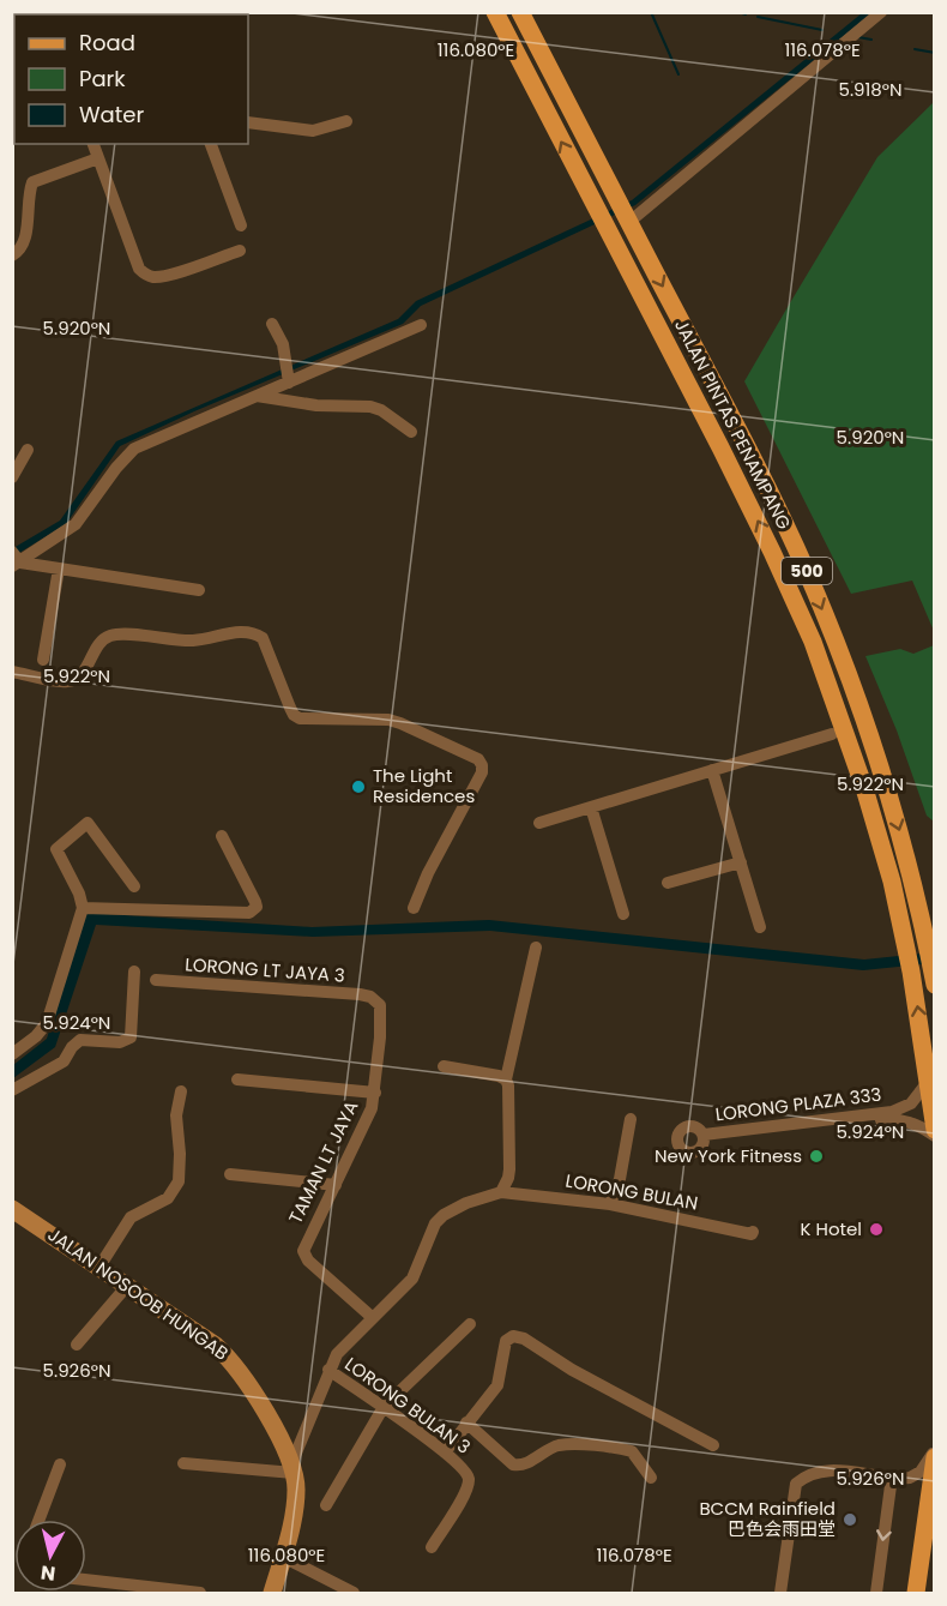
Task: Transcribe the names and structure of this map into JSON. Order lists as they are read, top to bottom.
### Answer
{
  "streets": {
    "main road": ["JALAN PINTAS PENAMPANG", "500", "JALAN NOSOOB HUNGAB"],
    "street": [
      "LORONG LT JAYA 3",
      "LORONG PLAZA 333",
      "TAMAN LT JAYA",
      "LORONG BULAN",
      "LORONG BULAN 3"
    ]
  },
  "crossings": [
    ["JALAN PINTAS PENAMPANG", "LORONG PLAZA 333"],
    ["LORONG LT JAYA 3", "TAMAN LT JAYA"],
    ["TAMAN LT JAYA", "LORONG BULAN"],
    ["LORONG BULAN", "JALAN NOSOOB HUNGAB"],
    ["LORONG BULAN", "LORONG BULAN 3"]
  ],
  "places": [
    "The Light Residences",
    "New York Fitness",
    "K Hotel",
    "BCCM Rainfield 巴色会雨田堂"
  ],
  "legend": ["Road", "Park", "Water"],
  "north": "bottom",
  "coordinates": [
    "116.080°E",
    "116.078°E",
    "5.918°N",
    "5.920°N",
    "5.922°N",
    "5.924°N",
    "5.926°N"
  ]
}
